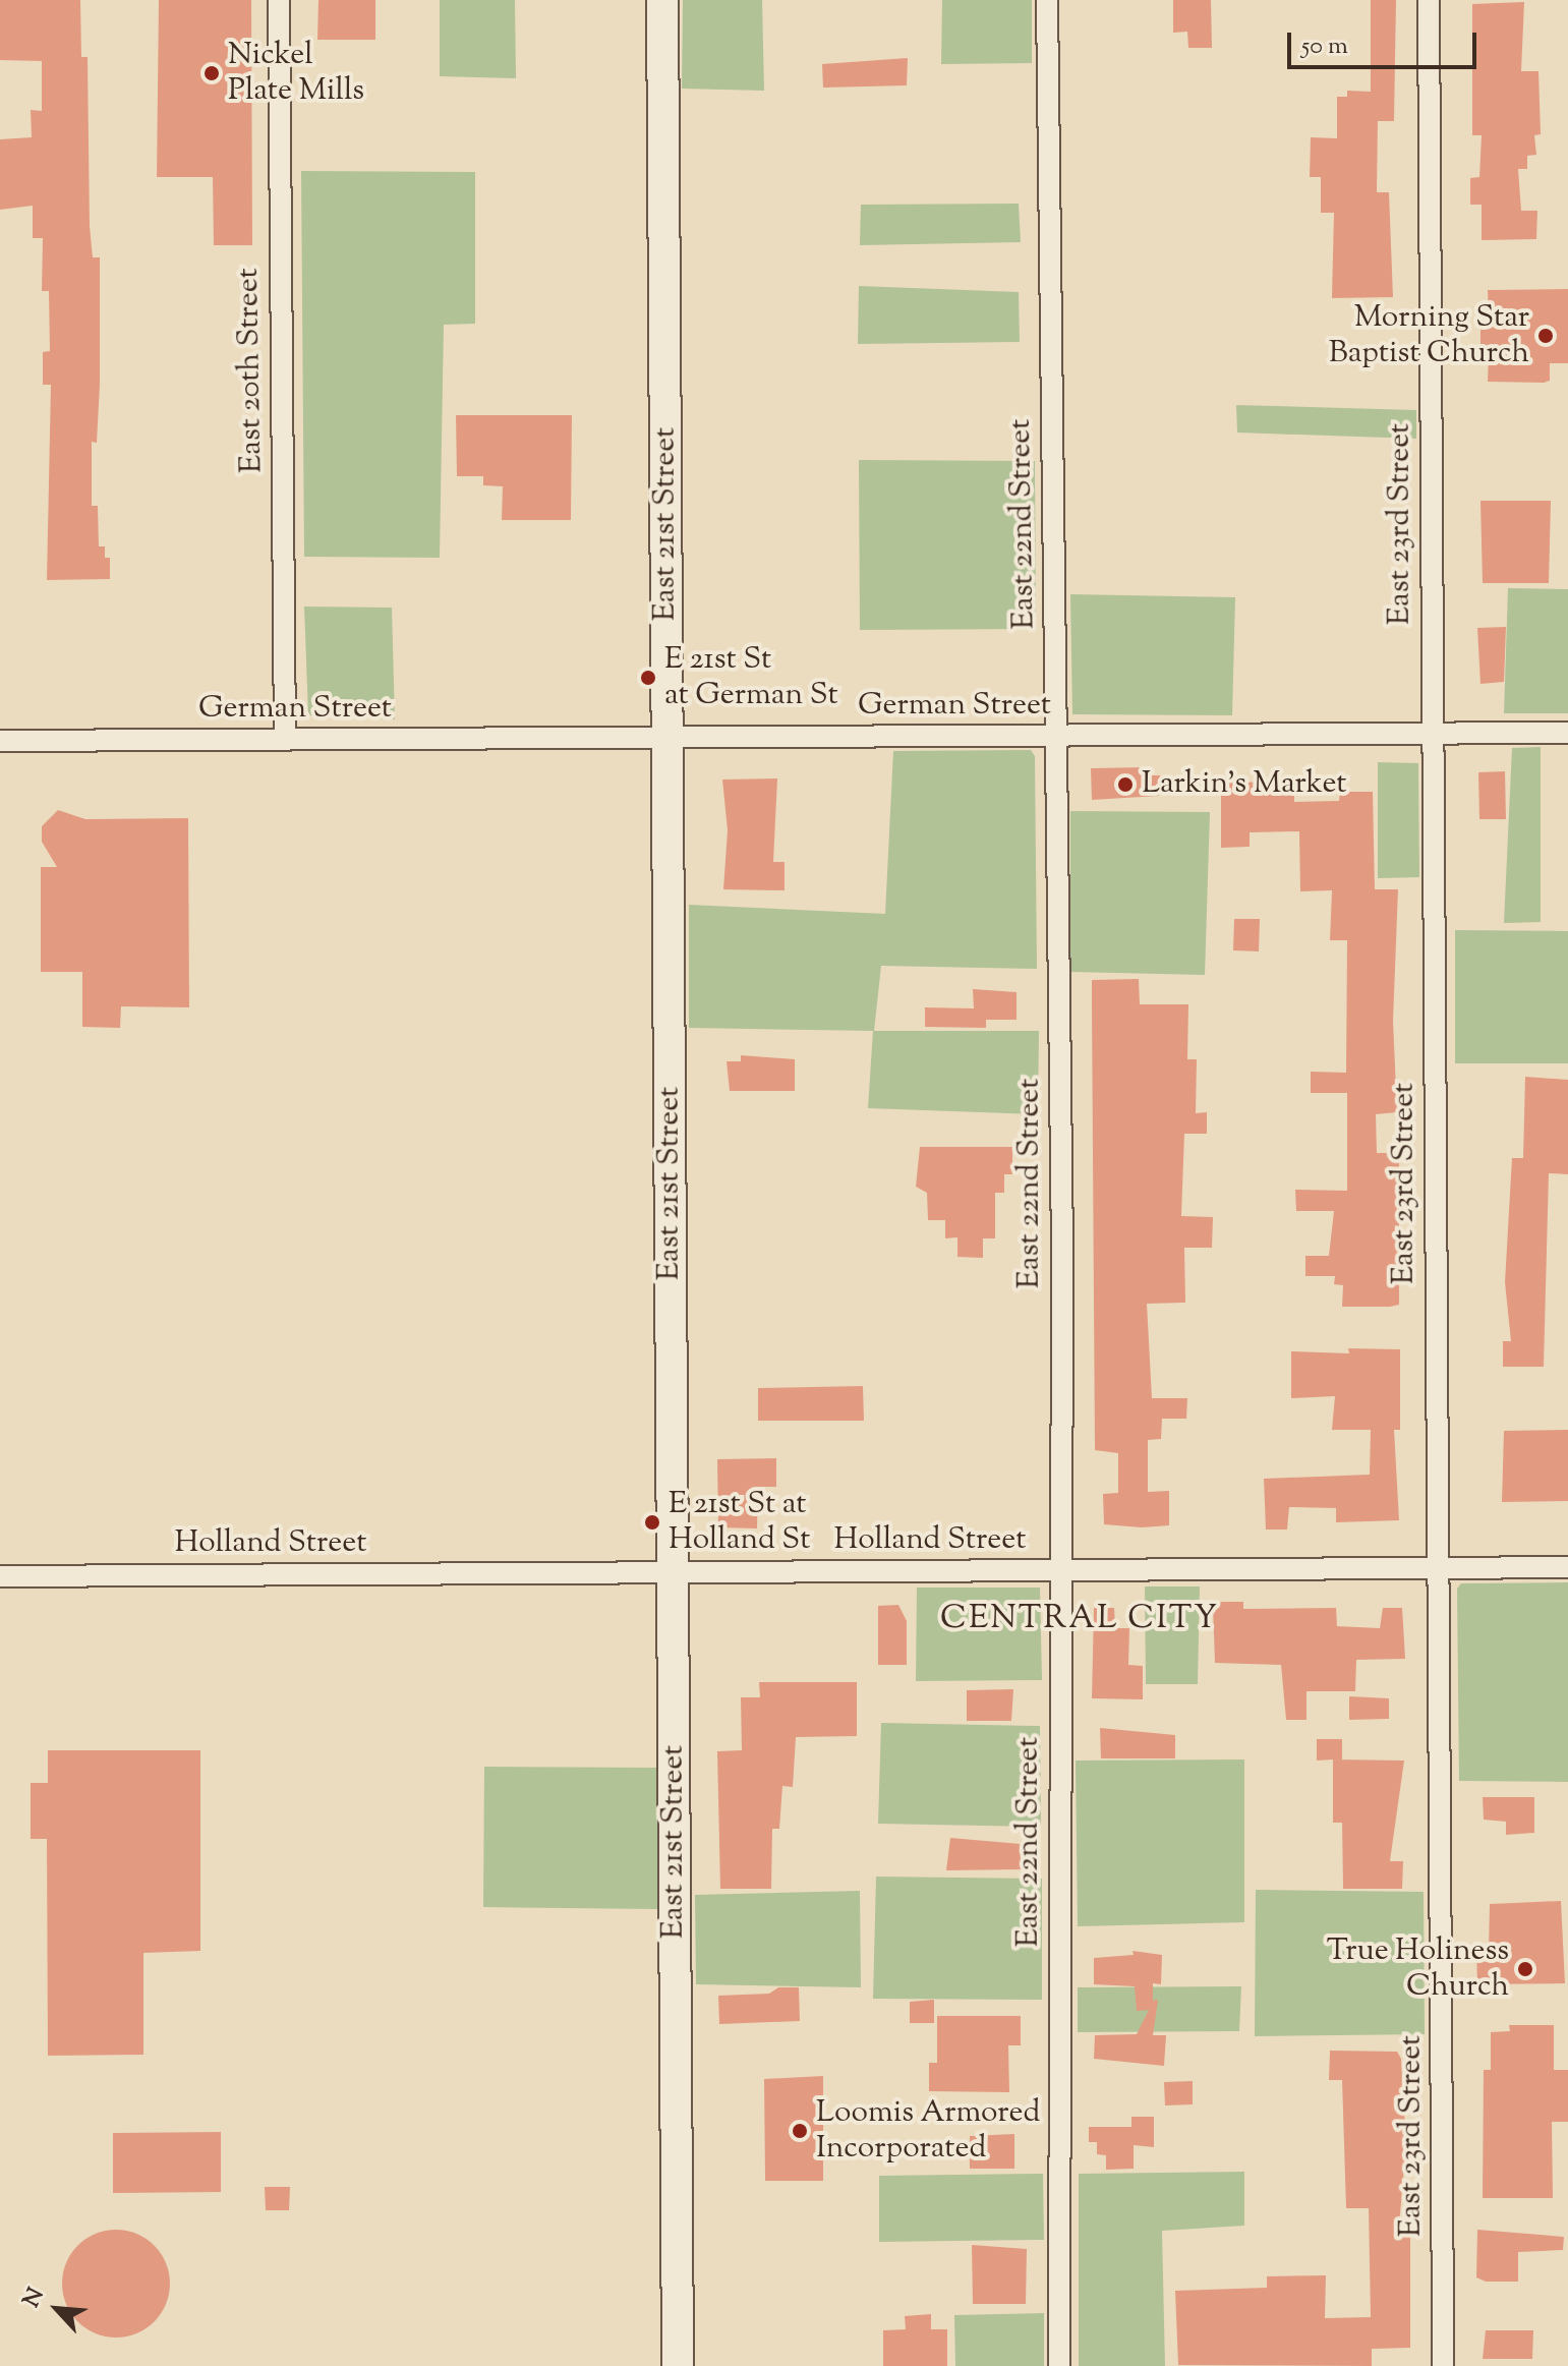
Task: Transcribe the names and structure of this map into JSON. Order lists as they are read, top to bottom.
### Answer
{
  "streets": {
    "street": [
      "East 20th Street",
      "East 21st Street",
      "East 22nd Street",
      "East 23rd Street",
      "German Street",
      "Holland Street"
    ]
  },
  "crossings": [
    ["East 20th Street", "German Street"],
    ["East 21st Street", "German Street"],
    ["East 21st Street", "Holland Street"],
    ["East 22nd Street", "German Street"],
    ["East 22nd Street", "Holland Street"],
    ["East 23rd Street", "German Street"],
    ["East 23rd Street", "Holland Street"]
  ],
  "districts": ["CENTRAL CITY"],
  "places": [
    "Nickel Plate Mills",
    "Morning Star Baptist Church",
    "E 21st St at German St",
    "Larkin's Market",
    "E 21st St at Holland St",
    "True Holiness Church",
    "Loomis Armored Incorporated"
  ],
  "scale_bar": "50 m",
  "north": "top left"
}
